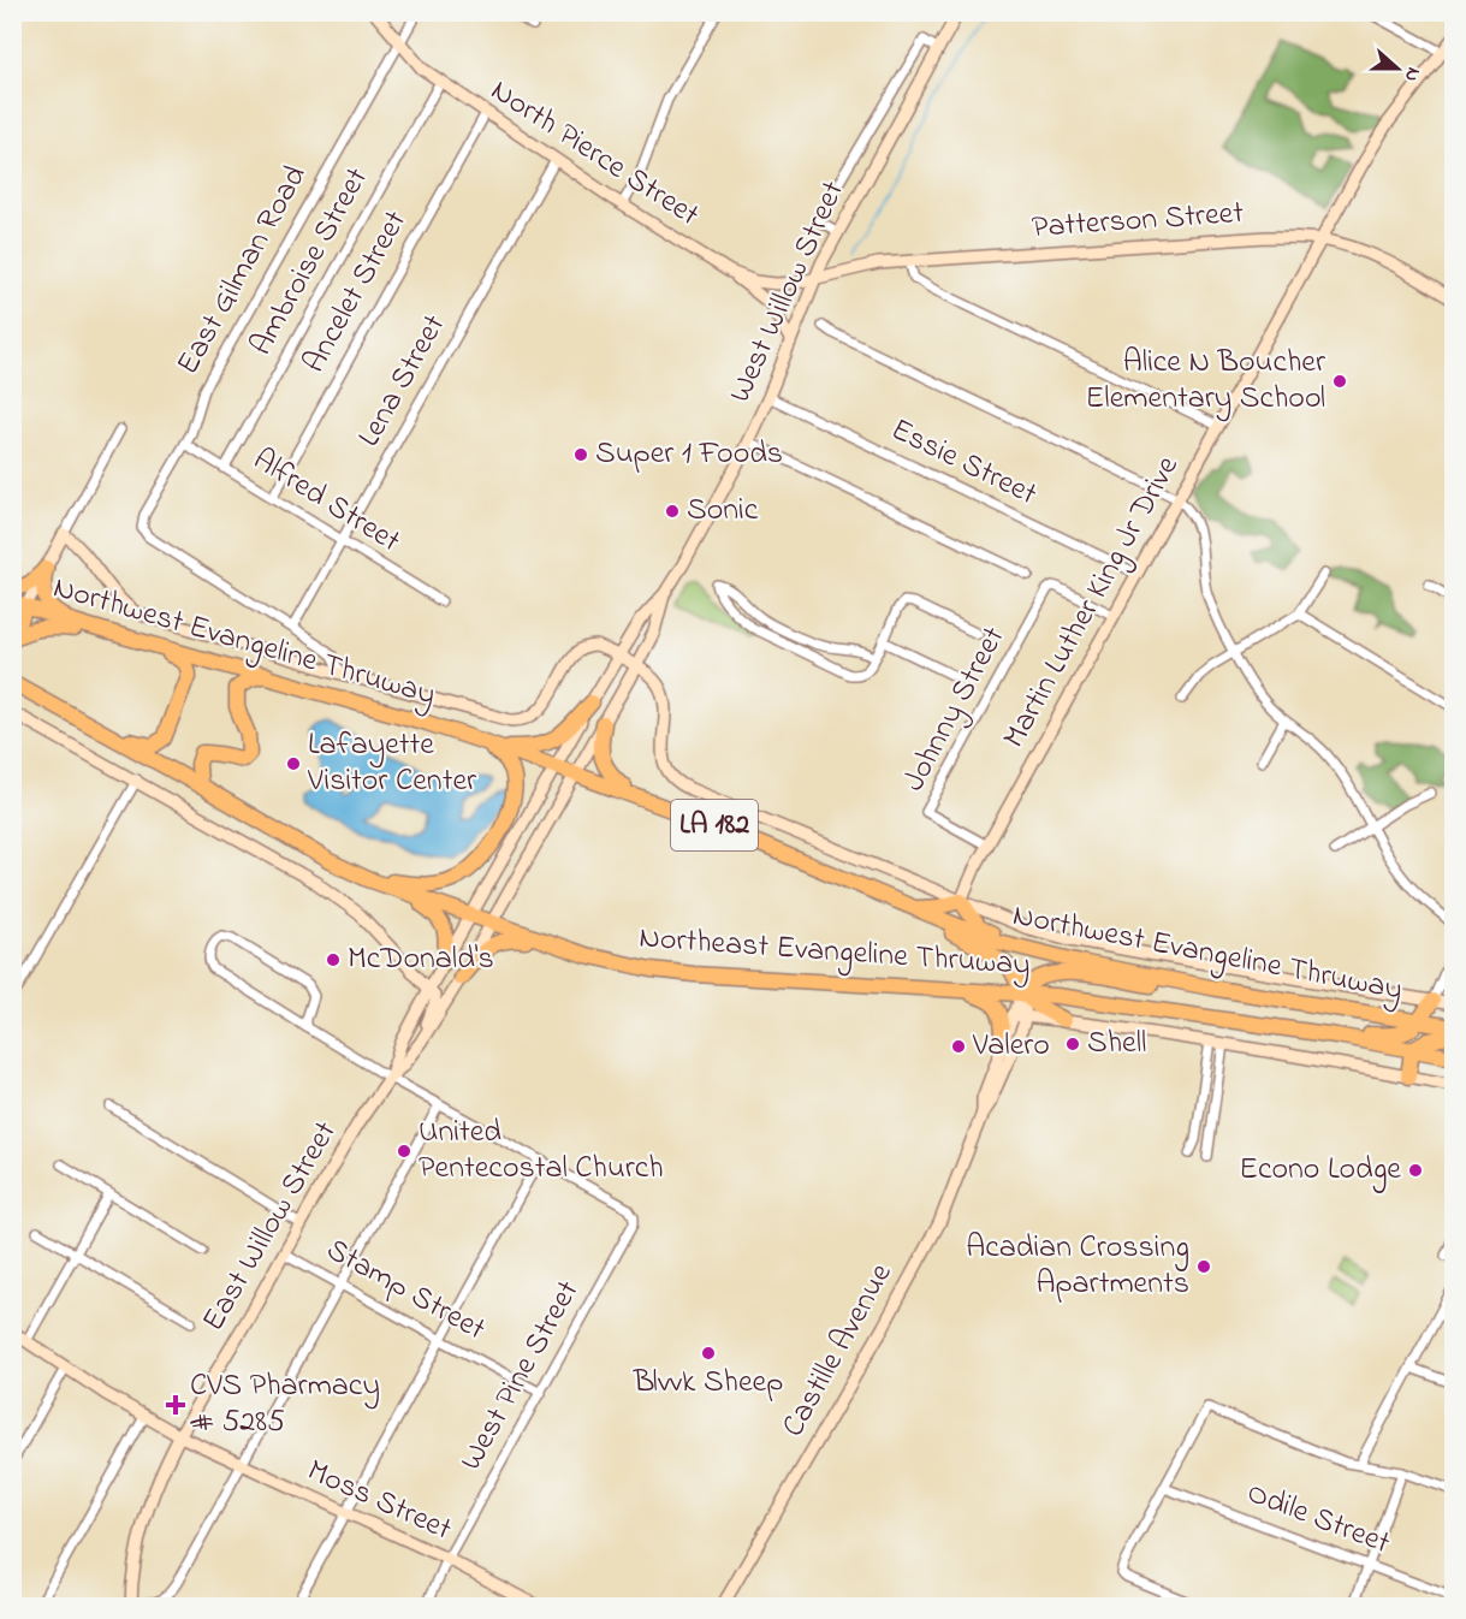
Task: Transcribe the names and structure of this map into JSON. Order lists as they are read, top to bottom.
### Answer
{
  "streets": {
    "highway": ["Northwest Evangeline Thruway", "LA 182", "Northeast Evangeline Thruway"],
    "street": [
      "North Pierce Street",
      "Patterson Street",
      "Ambroise Street",
      "East Gilman Road",
      "Ancelet Street",
      "West Willow Street",
      "Lena Street",
      "Essie Street",
      "Alfred Street",
      "Martin Luther King Jr Drive",
      "Johnny Street",
      "East Willow Street",
      "Stamp Street",
      "Castille Avenue",
      "West Pine Street",
      "Moss Street",
      "Odile Street"
    ]
  },
  "crossings": [
    ["North Pierce Street", "Patterson Street"],
    ["North Pierce Street", "Ambroise Street"],
    ["North Pierce Street", "East Gilman Road"],
    ["North Pierce Street", "Ancelet Street"],
    ["North Pierce Street", "West Willow Street"],
    ["North Pierce Street", "Lena Street"],
    ["Patterson Street", "West Willow Street"],
    ["Patterson Street", "Martin Luther King Jr Drive"],
    ["Ambroise Street", "Alfred Street"],
    ["East Gilman Road", "Lena Street"],
    ["East Gilman Road", "Alfred Street"],
    ["Ancelet Street", "Alfred Street"],
    ["West Willow Street", "Essie Street"],
    ["West Willow Street", "Northwest Evangeline Thruway"],
    ["West Willow Street", "Northeast Evangeline Thruway"],
    ["West Willow Street", "East Willow Street"],
    ["Lena Street", "Alfred Street"],
    ["Essie Street", "Martin Luther King Jr Drive"],
    ["Martin Luther King Jr Drive", "Northwest Evangeline Thruway"],
    ["Martin Luther King Jr Drive", "Johnny Street"],
    ["Northeast Evangeline Thruway", "East Willow Street"],
    ["Northeast Evangeline Thruway", "Castille Avenue"],
    ["East Willow Street", "Stamp Street"],
    ["East Willow Street", "Moss Street"],
    ["Stamp Street", "West Pine Street"],
    ["West Pine Street", "Moss Street"]
  ],
  "places": {
    "other": [
      "Alice N Boucher Elementary School",
      "Super 1 Foods",
      "Sonic",
      "Lafayette Visitor Center",
      "McDonald's",
      "Shell",
      "Valero",
      "United Pentecostal Church",
      "Econo Lodge",
      "Acadian Crossing Apartments",
      "Blvvk Sheep"
    ],
    "health": ["CVS Pharmacy # 5285"]
  },
  "north": "right"
}
